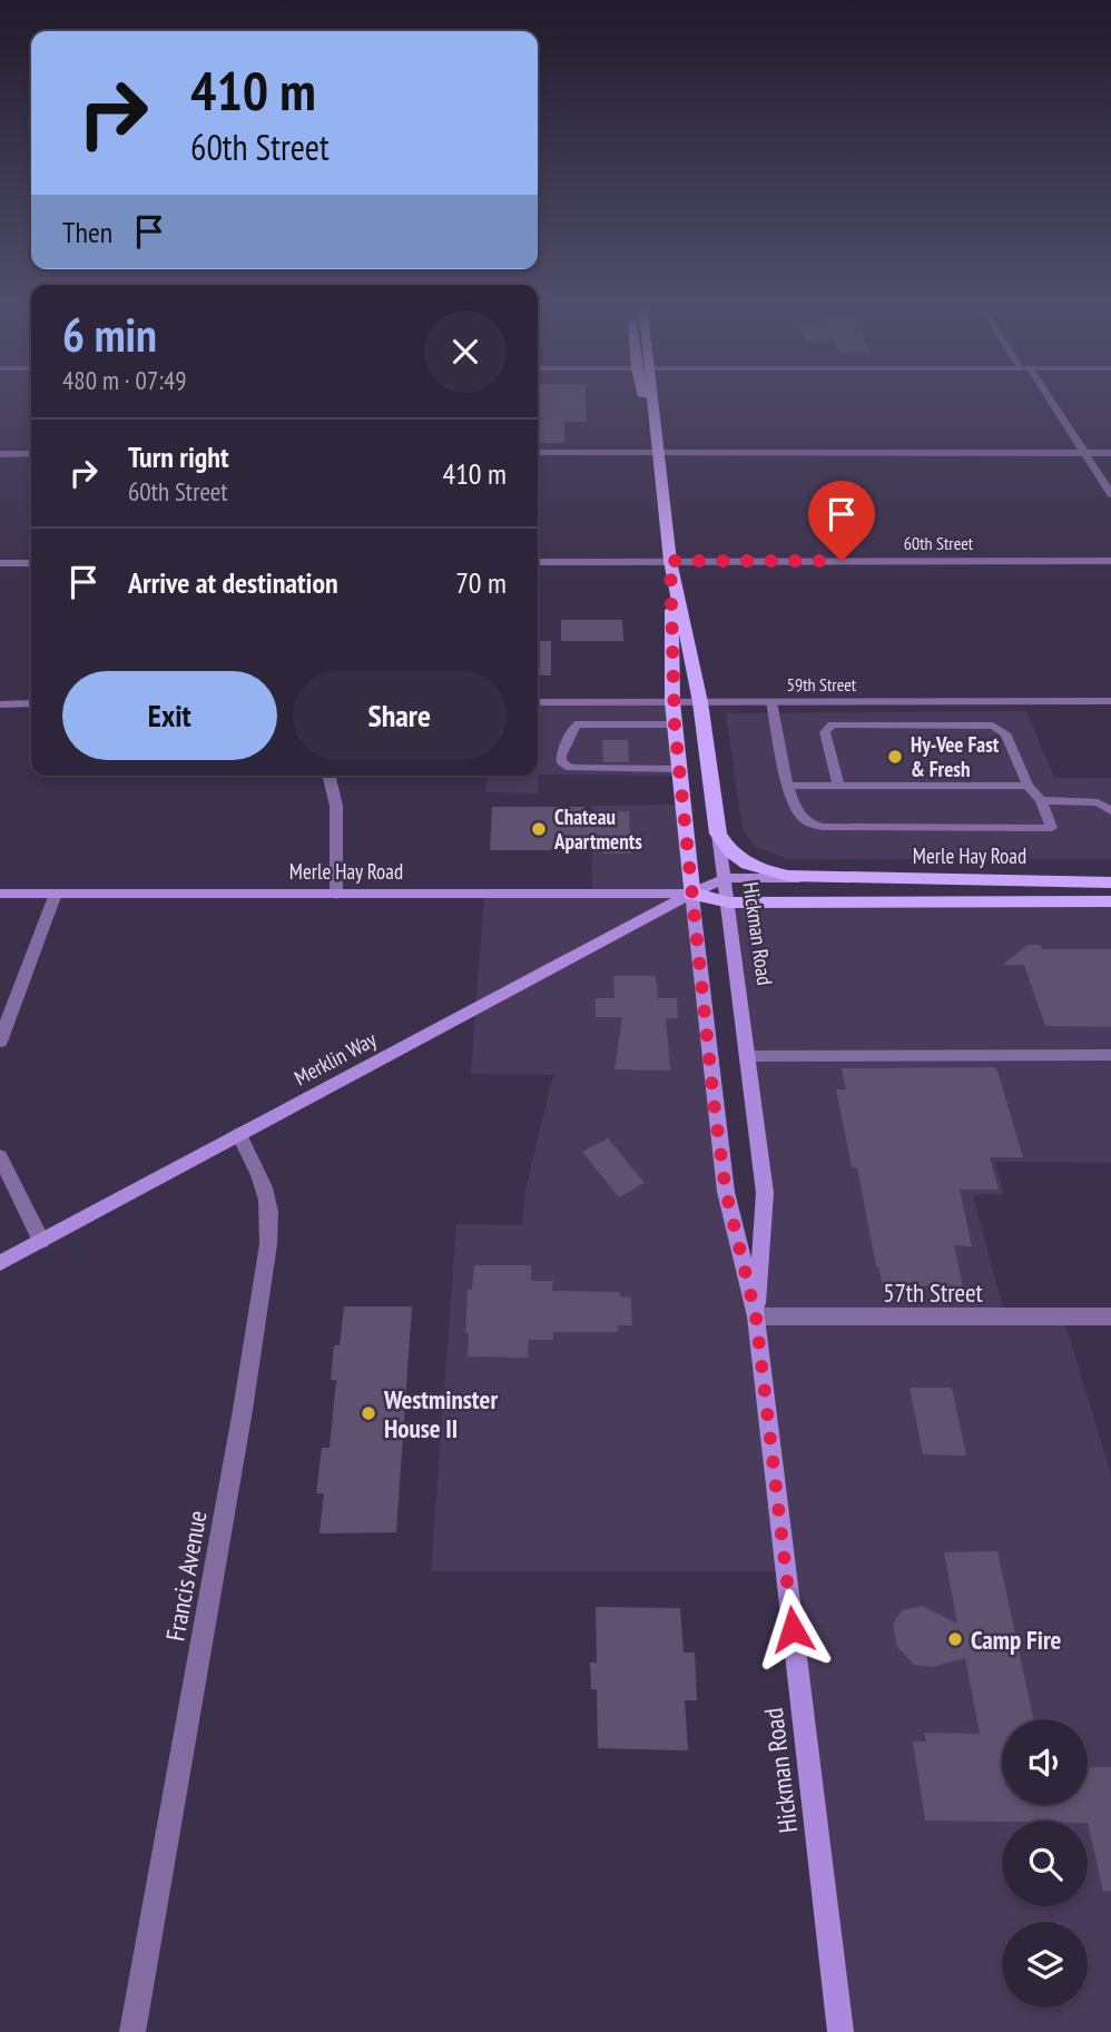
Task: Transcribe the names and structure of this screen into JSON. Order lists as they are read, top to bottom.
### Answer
{
  "streets": {
    "main road": ["Merle Hay Road", "Hickman Road", "Merklin Way"],
    "street": [
      "60th Street",
      "59th Street",
      "57th Street",
      "Francis Avenue"
    ]
  },
  "crossings": [
    ["60th Street", "Hickman Road"],
    ["59th Street", "Hickman Road"],
    ["Merle Hay Road", "Hickman Road"],
    ["Merle Hay Road", "Merklin Way"],
    ["Hickman Road", "Merklin Way"],
    ["Hickman Road", "57th Street"],
    ["Merklin Way", "Francis Avenue"]
  ],
  "places": [
    "Hy-Vee Fast & Fresh",
    "Chateau Apartments",
    "Westminster House II",
    "Camp Fire"
  ],
  "page": {
    "turn": ["410 m", "60th Street"],
    "then": "Then",
    "heading": ["6 min", "480 m · 07:49"],
    "list": [
      {
        "name": "Turn right",
        "note": "60th Street",
        "value": "410 m"
      },
      {
        "name": "Arrive at destination",
        "value": "70 m"
      }
    ],
    "buttons": ["Exit", "Share"]
  }
}
